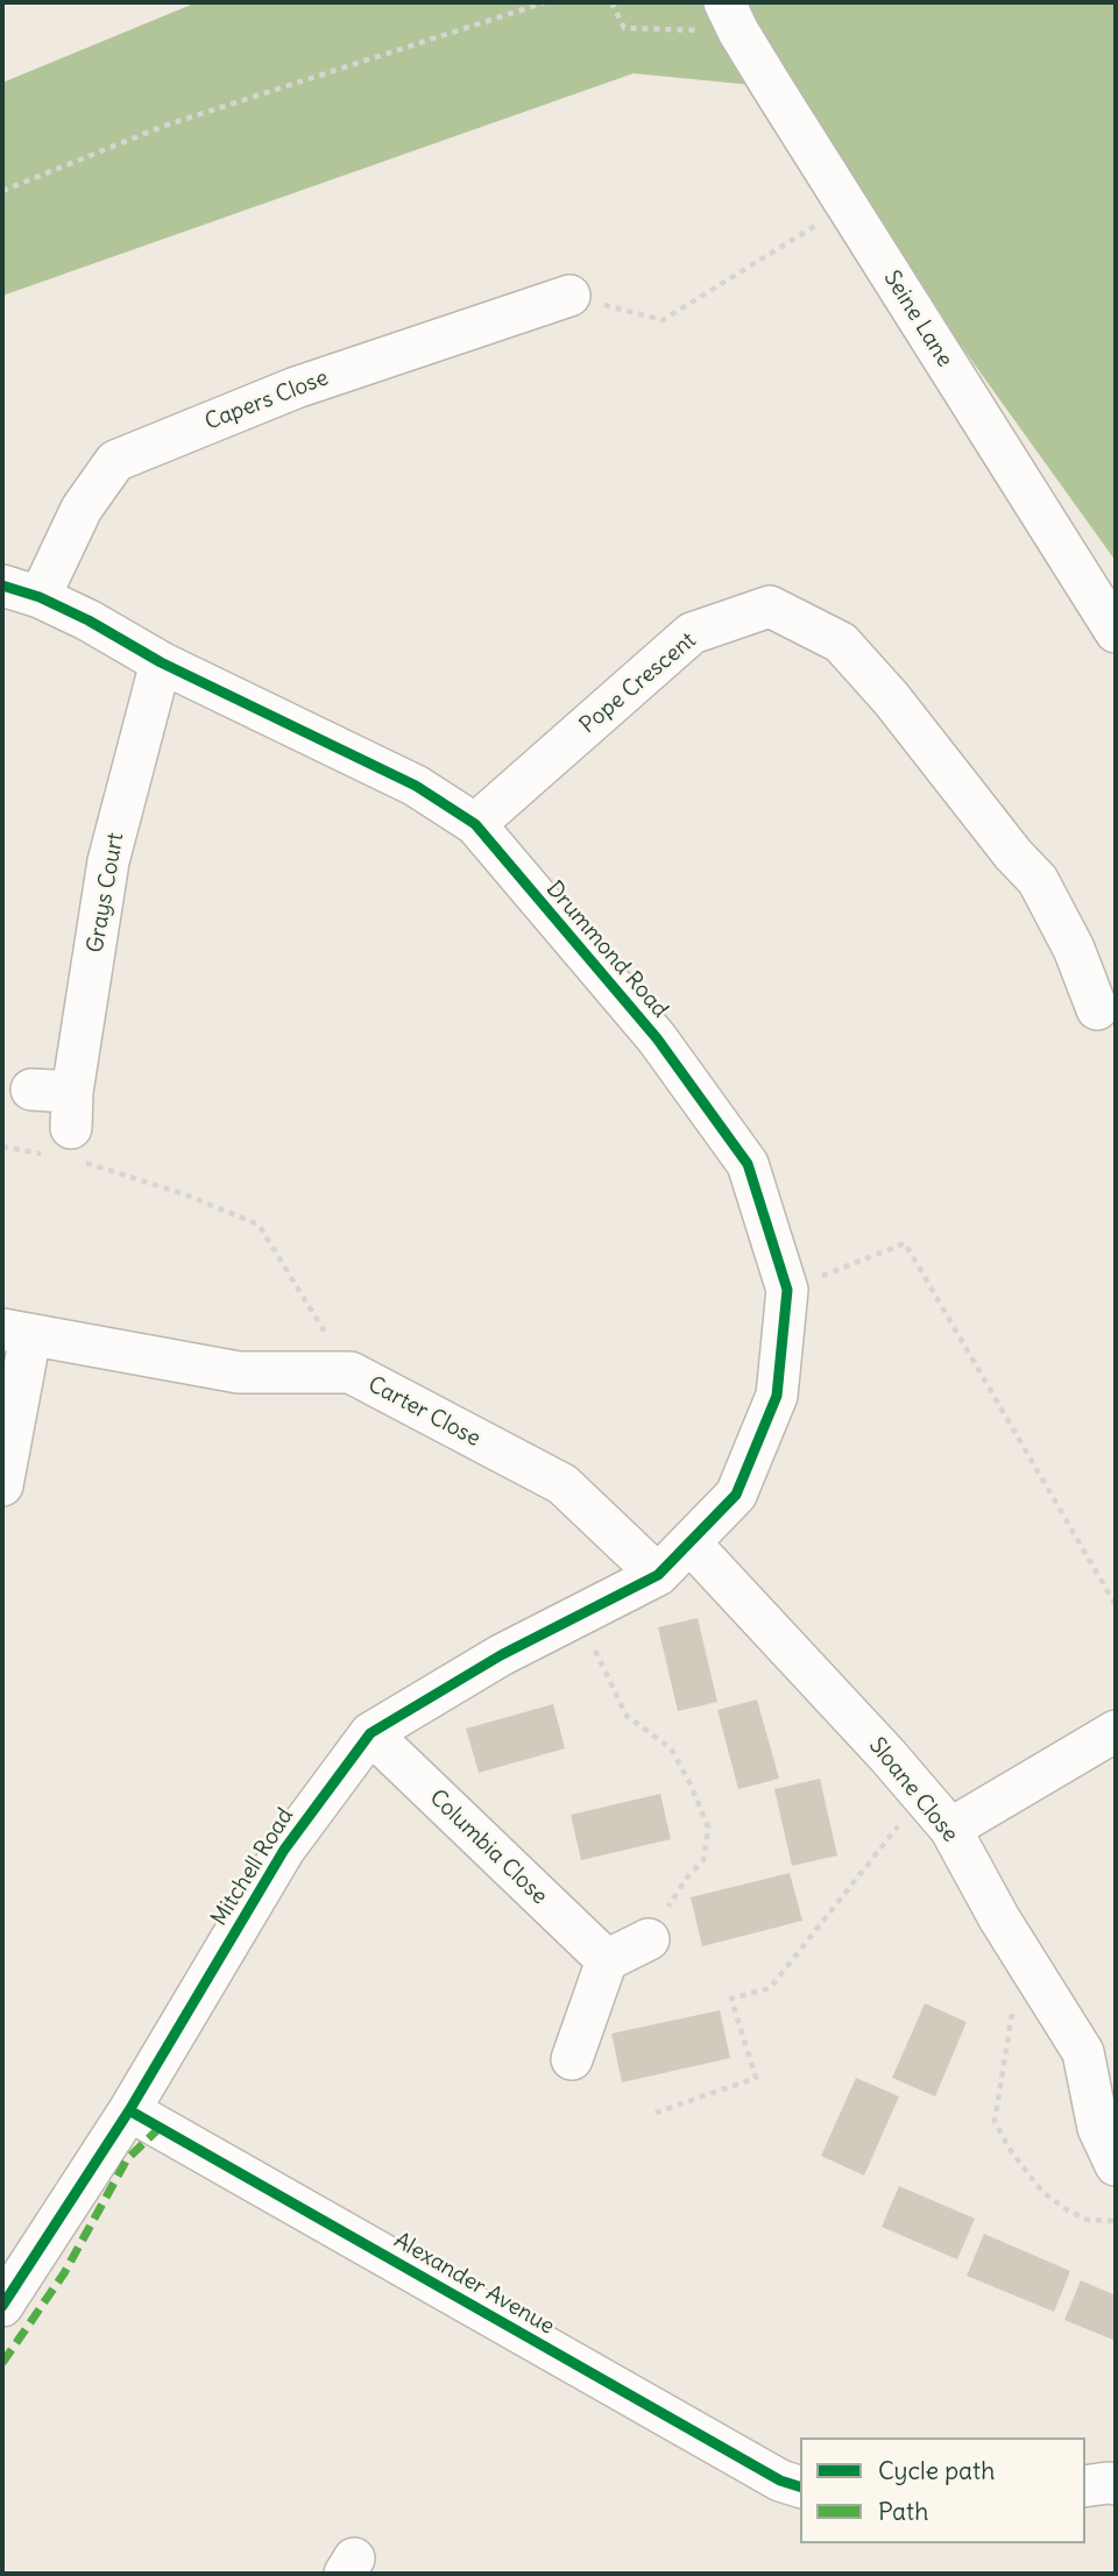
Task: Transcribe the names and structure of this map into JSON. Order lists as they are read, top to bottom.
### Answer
{
  "streets": {
    "street": [
      "Seine Lane",
      "Capers Close",
      "Pope Crescent",
      "Grays Court",
      "Drummond Road",
      "Carter Close",
      "Sloane Close",
      "Columbia Close",
      "Mitchell Road",
      "Alexander Avenue"
    ]
  },
  "crossings": [
    ["Capers Close", "Drummond Road"],
    ["Pope Crescent", "Drummond Road"],
    ["Grays Court", "Drummond Road"],
    ["Drummond Road", "Carter Close"],
    ["Drummond Road", "Sloane Close"],
    ["Drummond Road", "Mitchell Road"],
    ["Carter Close", "Mitchell Road"],
    ["Columbia Close", "Mitchell Road"],
    ["Mitchell Road", "Alexander Avenue"]
  ],
  "legend": ["Cycle path", "Path"]
}
